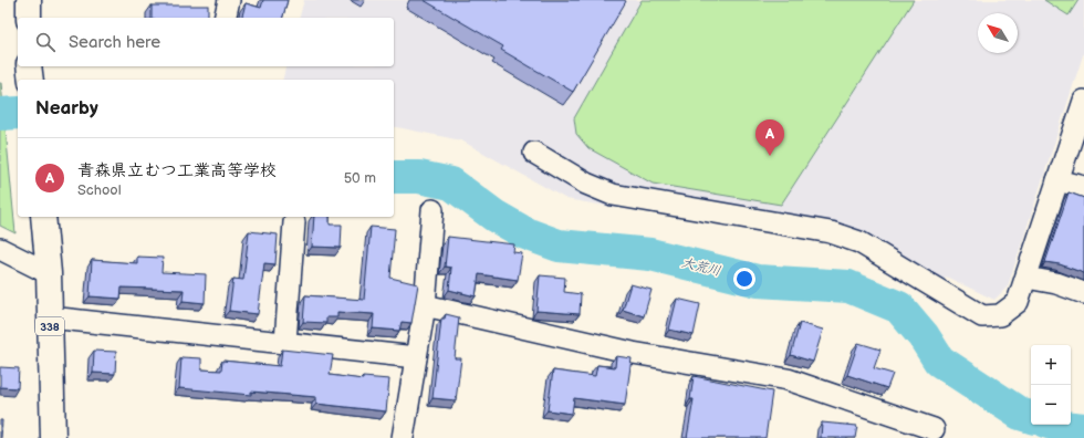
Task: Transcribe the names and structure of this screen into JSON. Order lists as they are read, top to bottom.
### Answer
{
  "streets": {
    "highway": ["338"]
  },
  "water": ["大荒川"],
  "north": "top left",
  "page": {
    "search": "Search here",
    "heading": "Nearby",
    "pins": "A",
    "list": [
      {
        "mark": "A",
        "name": "青森県立むつ工業高等学校",
        "note": "School",
        "value": "50 m"
      }
    ],
    "map_buttons": ["+", "−"]
  }
}
